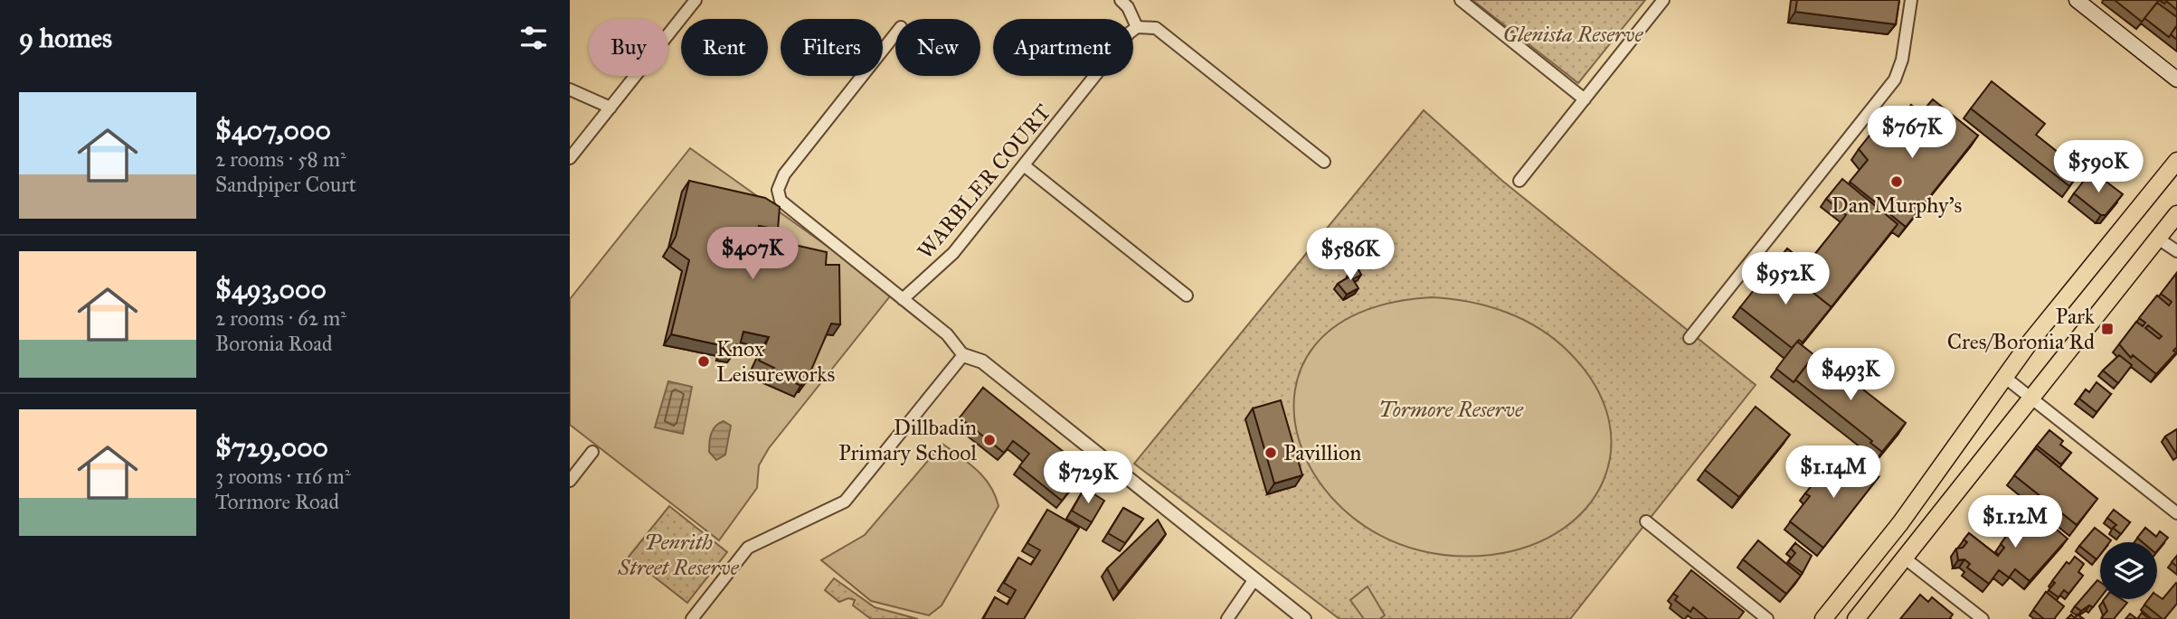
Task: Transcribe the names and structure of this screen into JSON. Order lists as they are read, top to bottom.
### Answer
{
  "streets": {
    "street": ["WARBLER COURT"]
  },
  "parks": ["Glenista Reserve", "Tormore Reserve", "Penrith Street Reserve"],
  "places": {
    "other": [
      "Dan Murphy's",
      "Knox Leisureworks",
      "Dillbadin Primary School",
      "Pavillion"
    ],
    "transit": ["Park Cres/Boronia Rd"]
  },
  "page": {
    "heading": "9 homes",
    "chip": [
      "Buy",
      "Rent",
      "Filters",
      "New",
      "Apartment"
    ],
    "list": [
      {
        "name": "$407,000",
        "note": "2 rooms · 58 m² · Sandpiper Court"
      },
      {
        "name": "$493,000",
        "note": "2 rooms · 62 m² · Boronia Road"
      },
      {
        "name": "$729,000",
        "note": "3 rooms · 116 m² · Tormore Road"
      }
    ],
    "price": [
      "$767K",
      "$590K",
      "$407K",
      "$586K",
      "$952K",
      "$493K",
      "$1.14M",
      "$729K",
      "$1.12M"
    ]
  }
}
